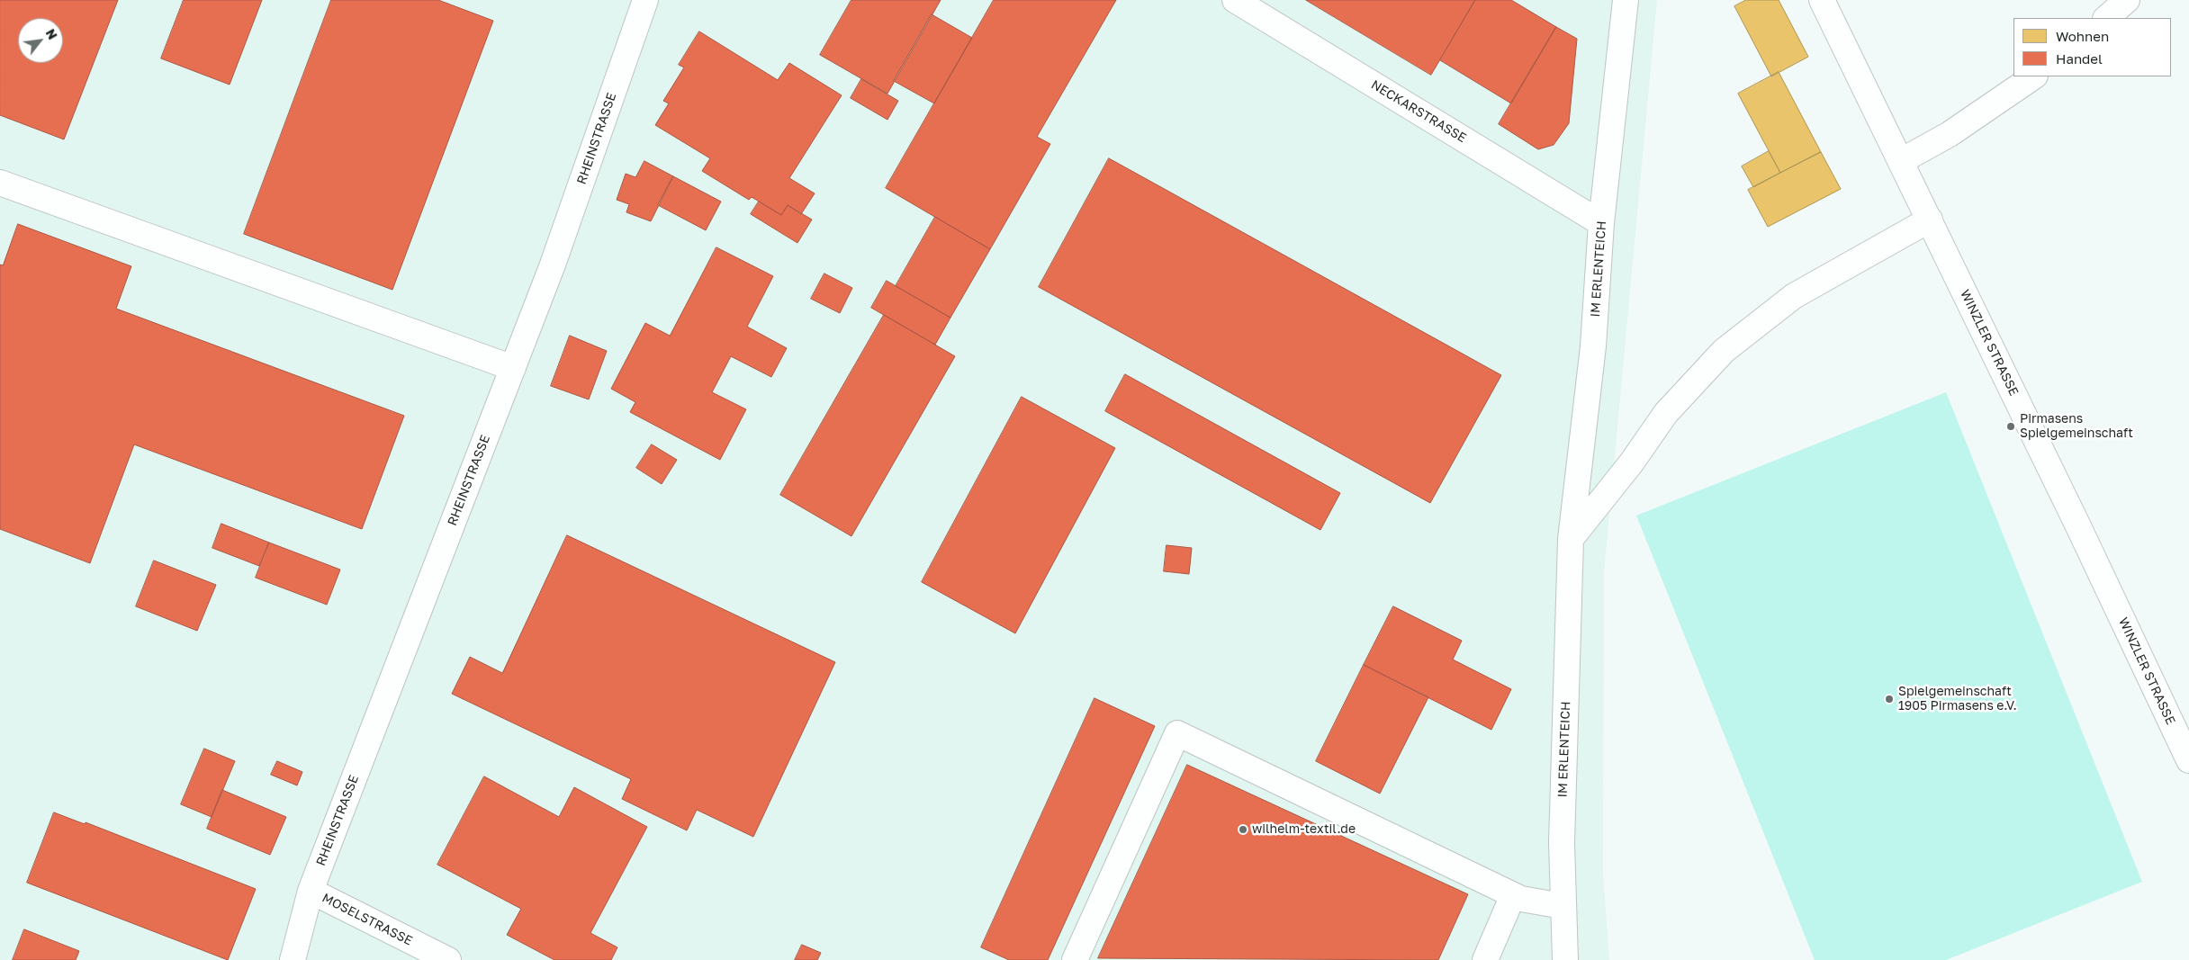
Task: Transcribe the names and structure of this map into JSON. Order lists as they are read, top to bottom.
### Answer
{
  "streets": {
    "street": [
      "NECKARSTRASSE",
      "RHEINSTRASSE",
      "IM ERLENTEICH",
      "WINZLER STRASSE",
      "MOSELSTRASSE"
    ]
  },
  "crossings": [
    ["NECKARSTRASSE", "IM ERLENTEICH"],
    ["RHEINSTRASSE", "MOSELSTRASSE"]
  ],
  "places": ["Pirmasens Spielgemeinschaft", "Spielgemeinschaft 1905 Pirmasens e.V.", "wilhelm-textil.de"],
  "legend": ["Wohnen", "Handel"],
  "north": "top right"
}
